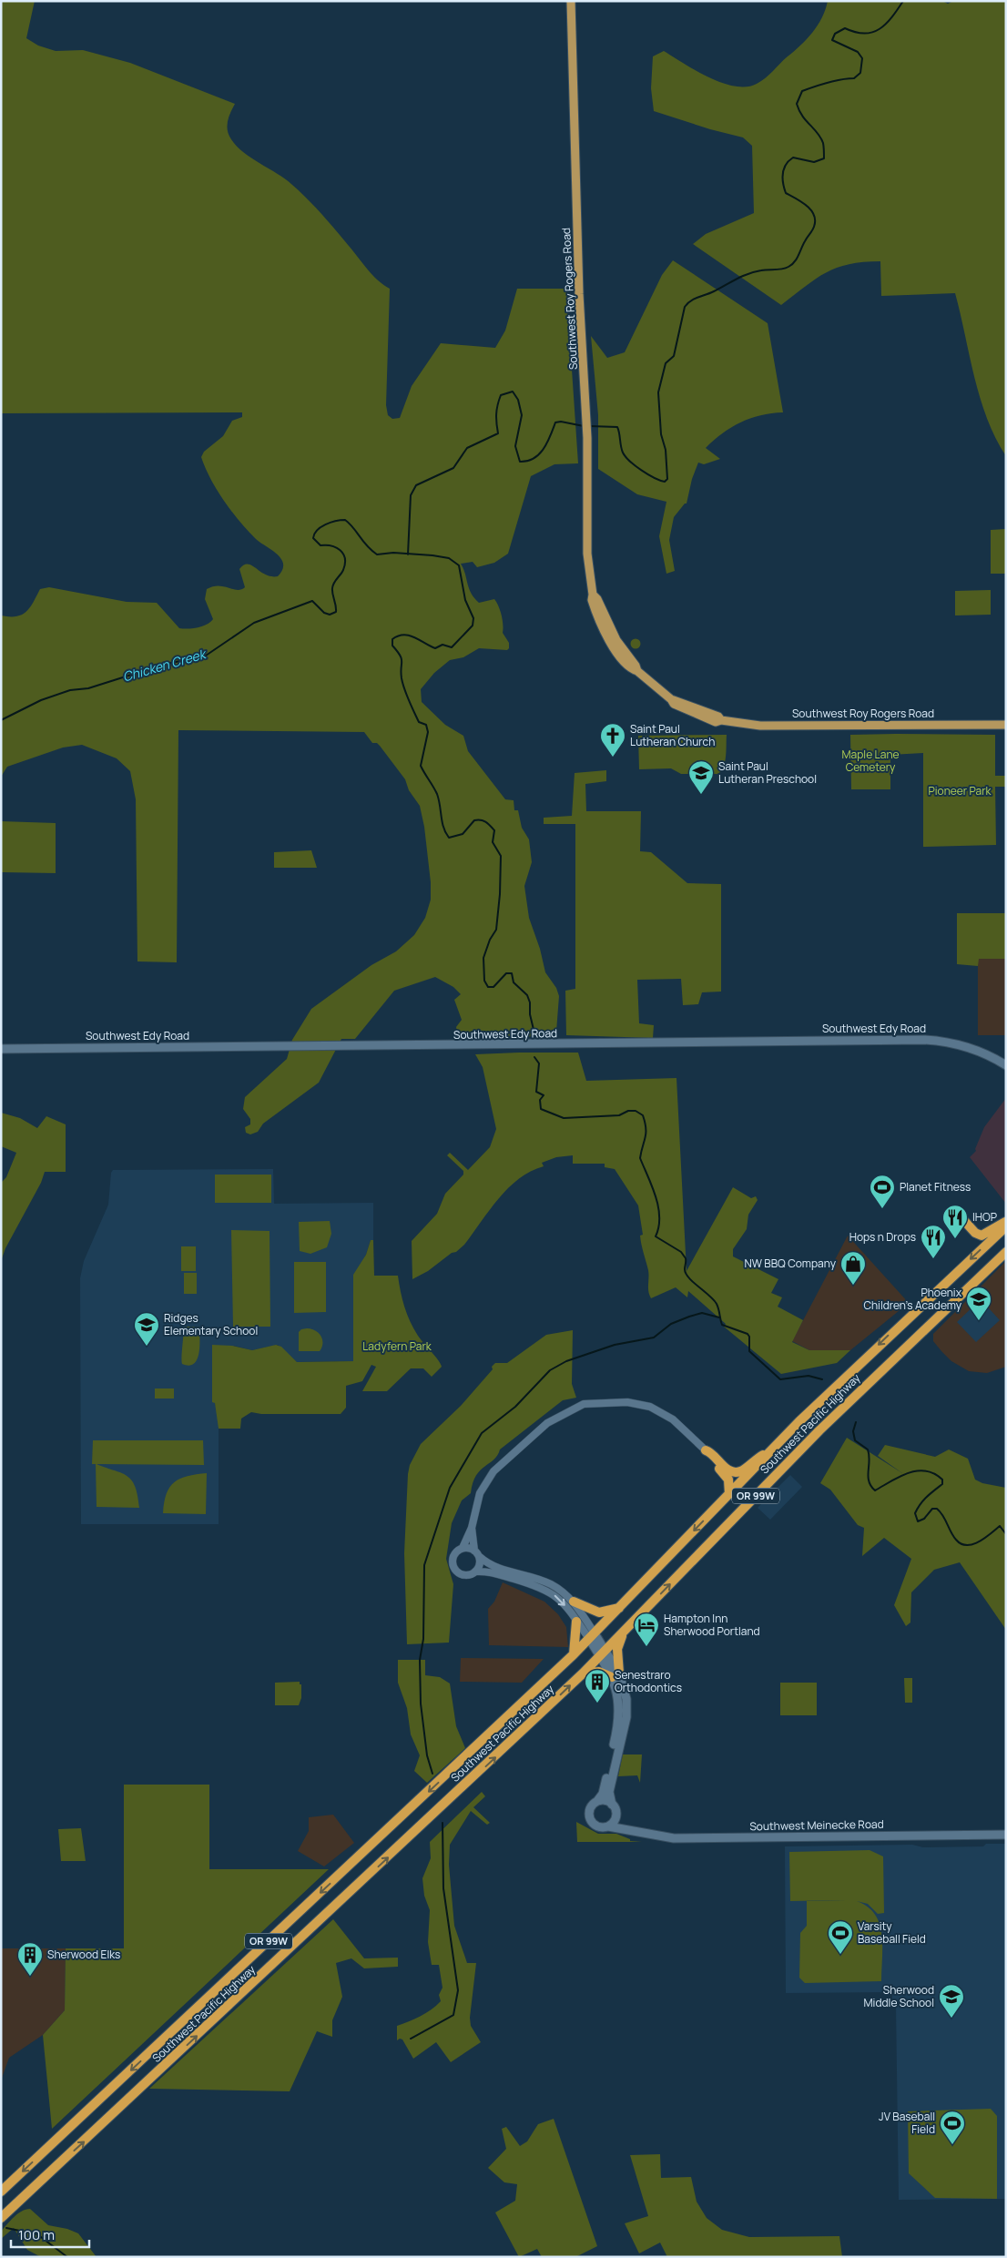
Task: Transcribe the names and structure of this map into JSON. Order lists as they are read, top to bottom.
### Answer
{
  "streets": {
    "highway": ["Southwest Pacific Highway", "OR 99W"],
    "main road": ["Southwest Roy Rogers Road", "Southwest Edy Road", "Southwest Meinecke Road"]
  },
  "water": ["Chicken Creek"],
  "parks": ["Maple Lane Cemetery", "Pioneer Park", "Ladyfern Park"],
  "places": {
    "church": ["Saint Paul Lutheran Church"],
    "school or university": [
      "Saint Paul Lutheran Preschool",
      "Phoenix Children's Academy",
      "Ridges Elementary School",
      "Sherwood Middle School"
    ],
    "sports": ["Planet Fitness", "Varsity Baseball Field", "JV Baseball Field"],
    "restaurant": ["IHOP", "Hops n Drops"],
    "shop": ["NW BBQ Company"],
    "hotel": ["Hampton Inn Sherwood Portland"],
    "building": ["Senestraro Orthodontics", "Sherwood Elks"]
  },
  "scale_bar": "100 m"
}
